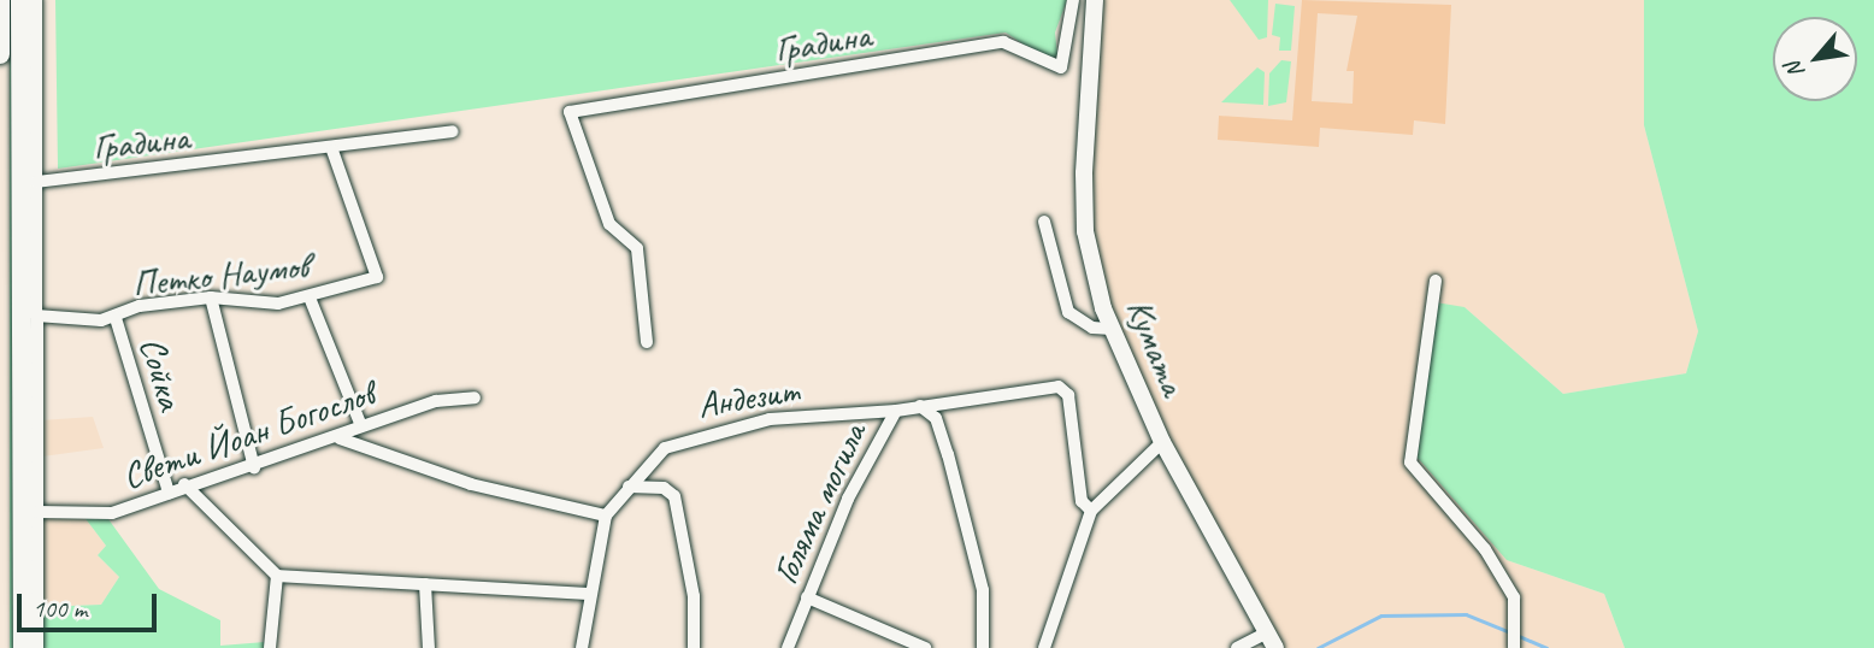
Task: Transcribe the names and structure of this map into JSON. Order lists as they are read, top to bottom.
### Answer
{
  "streets": {
    "main road": ["Кумата"],
    "street": [
      "Градина",
      "Петко Наумов",
      "Сойка",
      "Андезит",
      "Свети Йоан Богослов",
      "Голяма могила"
    ]
  },
  "crossings": [
    ["Градина", "Петко Наумов"],
    ["Петко Наумов", "Сойка"],
    ["Сойка", "Свети Йоан Богослов"],
    ["Андезит", "Голяма могила"]
  ],
  "scale_bar": "100 m",
  "north": "bottom left"
}
